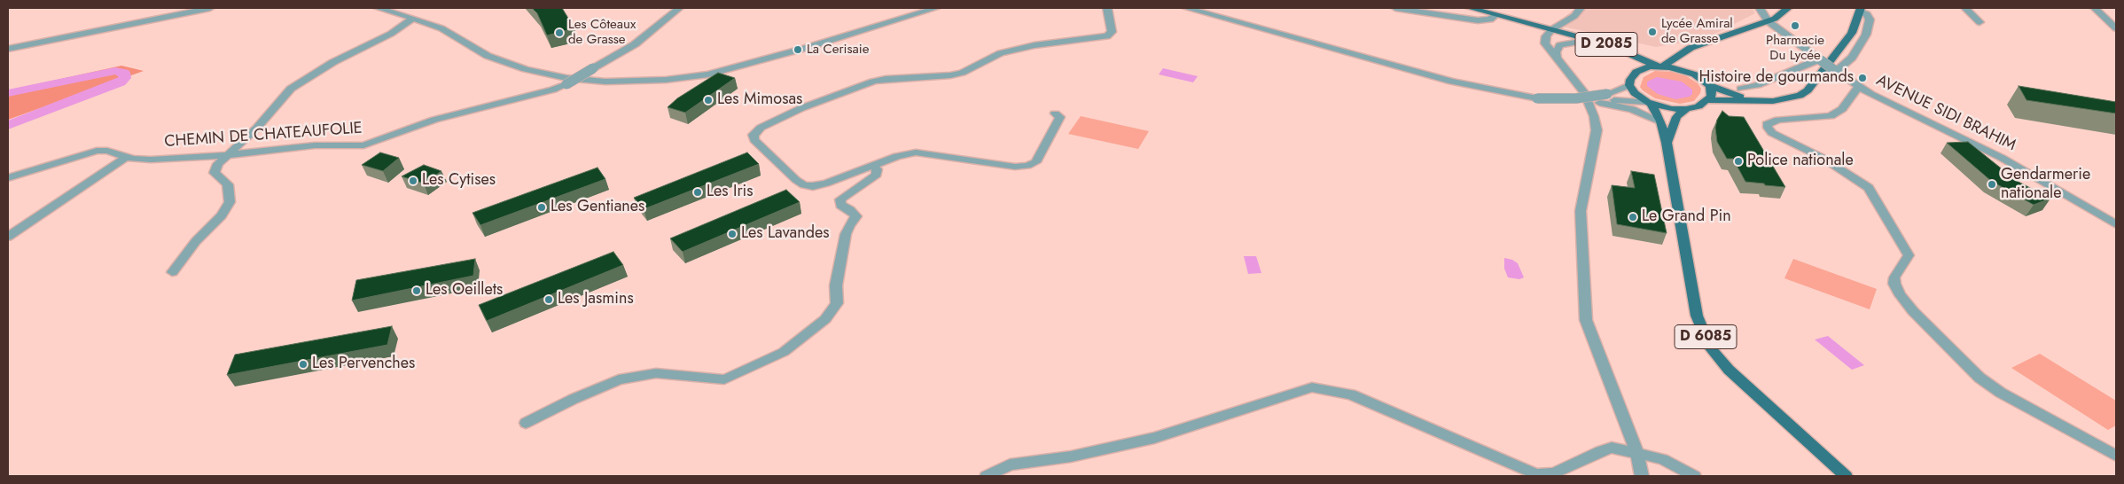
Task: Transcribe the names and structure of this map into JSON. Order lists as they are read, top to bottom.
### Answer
{
  "streets": {
    "main road": ["D 2085", "D 6085"],
    "street": ["AVENUE SIDI BRAHIM", "CHEMIN DE CHATEAUFOLIE"]
  },
  "places": [
    "Pharmacie Du Lycée",
    "Lycée Amiral de Grasse",
    "Les Côteaux de Grasse",
    "La Cerisaie",
    "Histoire de gourmands",
    "Les Mimosas",
    "Police nationale",
    "Les Cytises",
    "Gendarmerie nationale",
    "Les Iris",
    "Les Gentianes",
    "Le Grand Pin",
    "Les Lavandes",
    "Les Oeillets",
    "Les Jasmins",
    "Les Pervenches"
  ]
}
